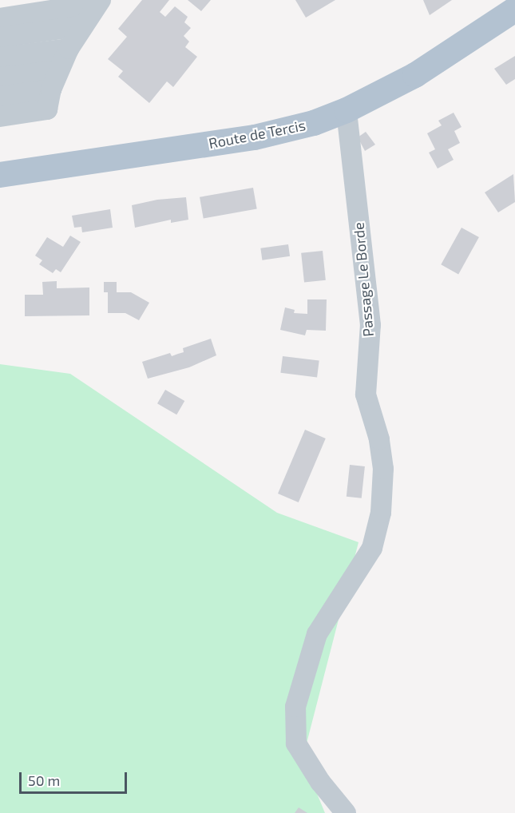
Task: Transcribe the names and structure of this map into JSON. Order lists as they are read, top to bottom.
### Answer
{
  "streets": {
    "main road": ["Route de Tercis"],
    "street": ["Passage Le Borde"]
  },
  "crossings": [
    ["Route de Tercis", "Passage Le Borde"]
  ],
  "scale_bar": "50 m"
}
